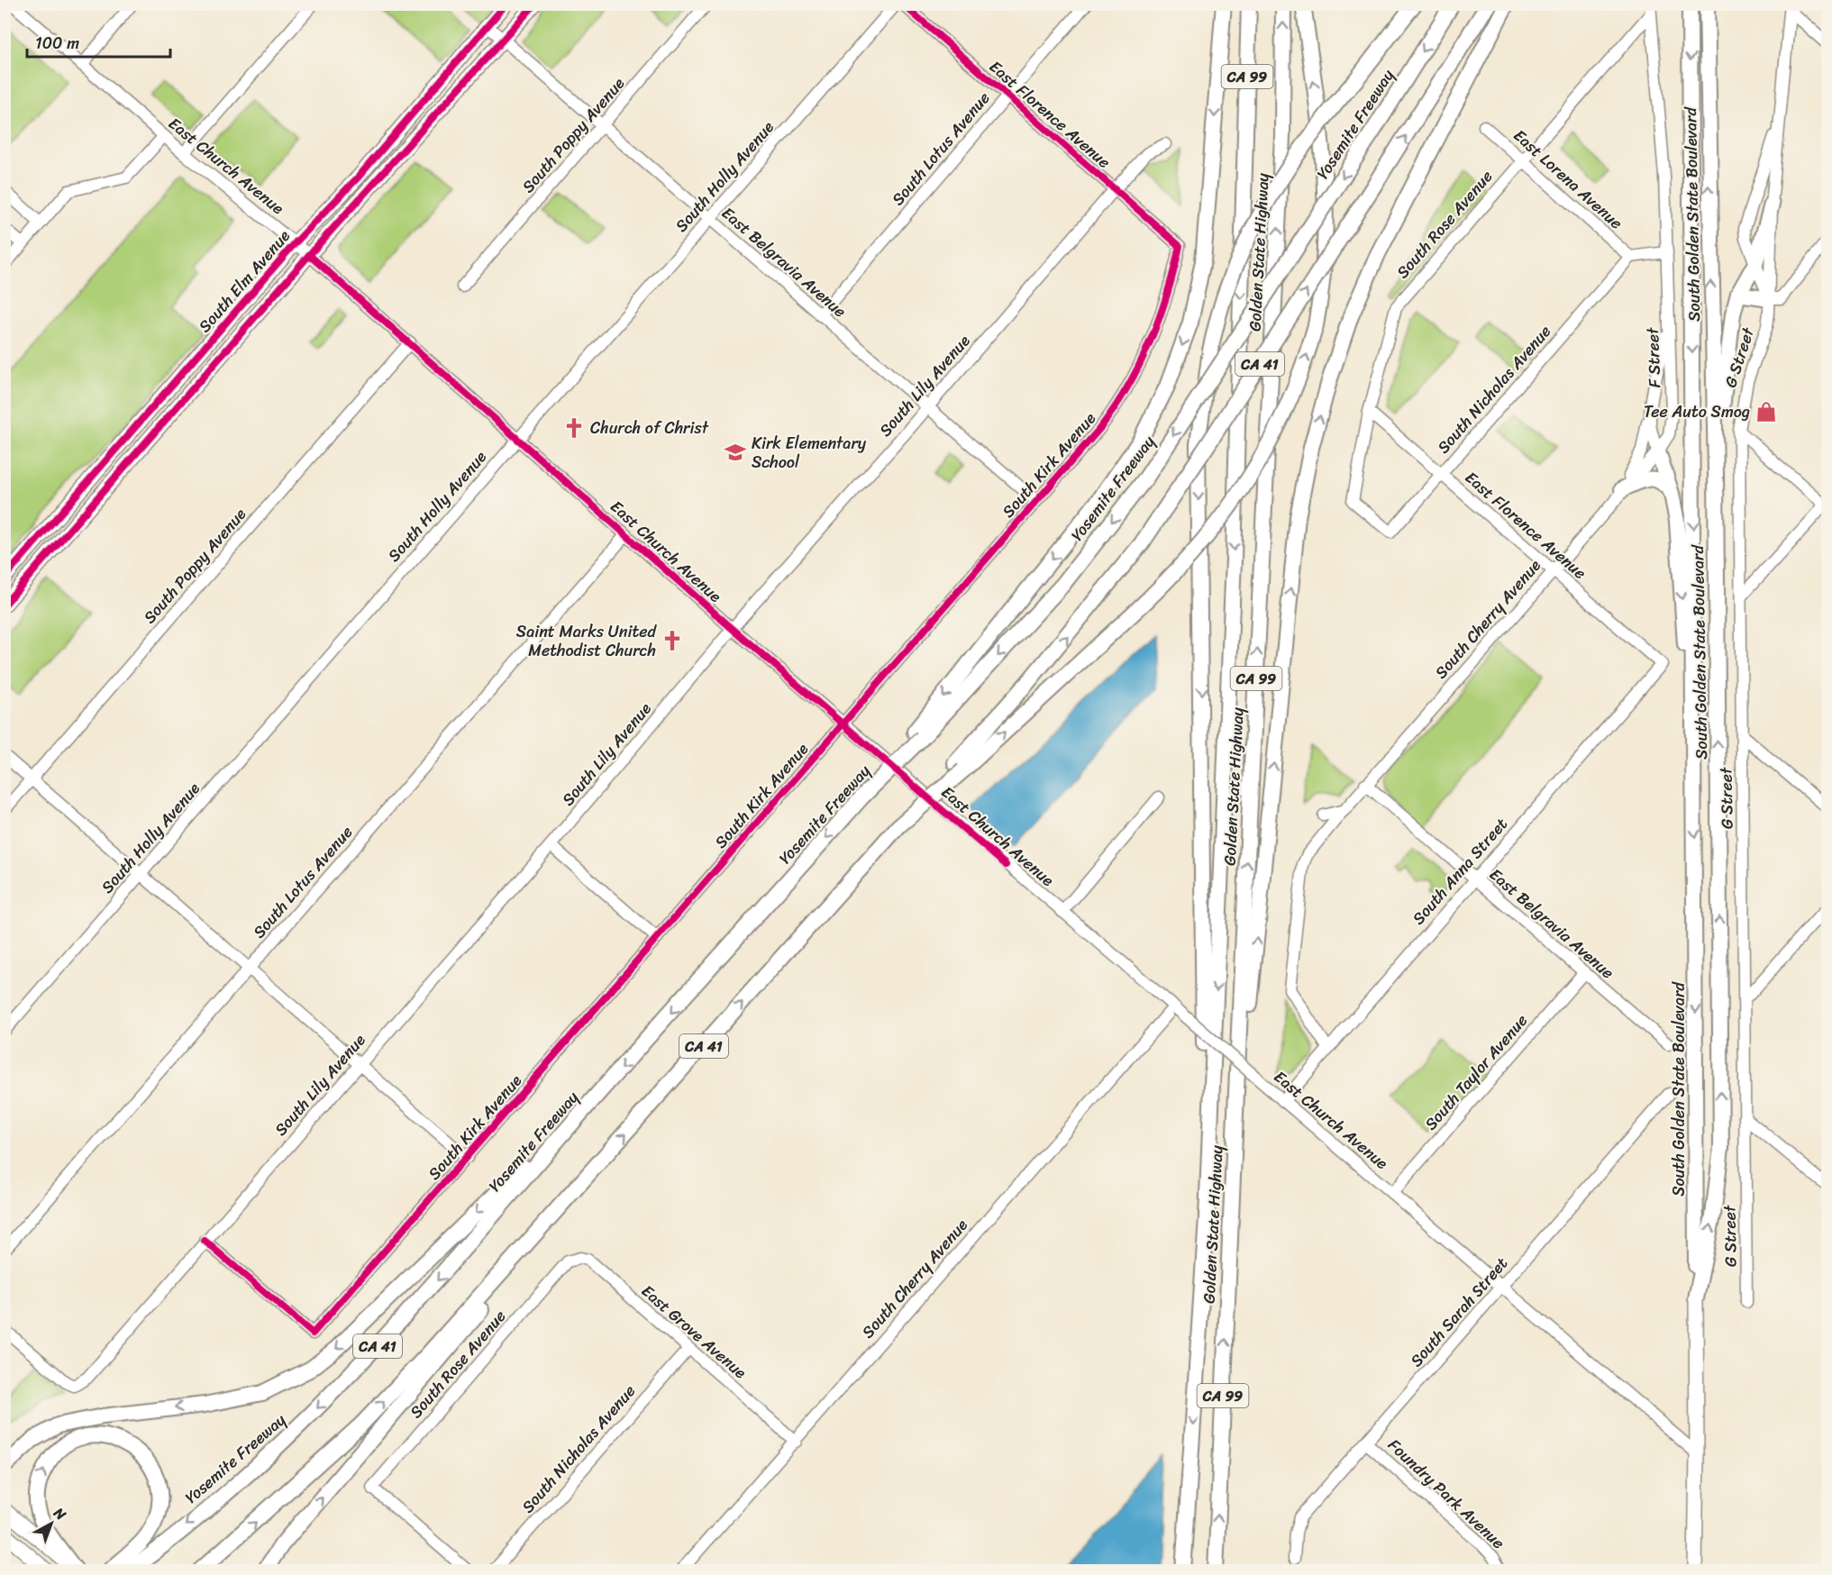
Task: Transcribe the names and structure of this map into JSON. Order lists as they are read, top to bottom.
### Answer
{
  "streets": {
    "highway": [
      "CA 99",
      "Yosemite Freeway",
      "South Golden State Boulevard",
      "Golden State Highway",
      "CA 41"
    ],
    "main road": ["South Elm Avenue"],
    "street": [
      "East Florence Avenue",
      "South Poppy Avenue",
      "South Lotus Avenue",
      "East Church Avenue",
      "South Holly Avenue",
      "East Lorena Avenue",
      "South Rose Avenue",
      "East Belgravia Avenue",
      "F Street",
      "G Street",
      "South Lily Avenue",
      "South Nicholas Avenue",
      "South Kirk Avenue",
      "South Cherry Avenue",
      "South Anna Street",
      "South Taylor Avenue",
      "South Sarah Street",
      "East Grove Avenue",
      "Foundry Park Avenue"
    ]
  },
  "crossings": [
    ["East Florence Avenue", "South Lotus Avenue"],
    ["East Florence Avenue", "South Rose Avenue"],
    ["East Florence Avenue", "South Lily Avenue"],
    ["East Florence Avenue", "South Nicholas Avenue"],
    ["East Florence Avenue", "South Kirk Avenue"],
    ["East Florence Avenue", "South Cherry Avenue"],
    ["East Florence Avenue", "South Anna Street"],
    ["South Poppy Avenue", "East Church Avenue"],
    ["South Poppy Avenue", "East Belgravia Avenue"],
    ["South Lotus Avenue", "East Church Avenue"],
    ["South Lotus Avenue", "East Belgravia Avenue"],
    ["East Church Avenue", "South Holly Avenue"],
    ["East Church Avenue", "South Golden State Boulevard"],
    ["East Church Avenue", "South Elm Avenue"],
    ["East Church Avenue", "South Lily Avenue"],
    ["East Church Avenue", "South Kirk Avenue"],
    ["East Church Avenue", "South Cherry Avenue"],
    ["East Church Avenue", "South Anna Street"],
    ["East Church Avenue", "South Taylor Avenue"],
    ["East Church Avenue", "South Sarah Street"],
    ["South Holly Avenue", "East Belgravia Avenue"],
    ["East Lorena Avenue", "South Rose Avenue"],
    ["East Lorena Avenue", "South Nicholas Avenue"],
    ["South Rose Avenue", "F Street"],
    ["South Rose Avenue", "South Nicholas Avenue"],
    ["South Rose Avenue", "East Grove Avenue"],
    ["East Belgravia Avenue", "South Elm Avenue"],
    ["East Belgravia Avenue", "South Lily Avenue"],
    ["East Belgravia Avenue", "South Kirk Avenue"],
    ["East Belgravia Avenue", "South Cherry Avenue"],
    ["East Belgravia Avenue", "South Anna Street"],
    ["East Belgravia Avenue", "South Taylor Avenue"],
    ["F Street", "South Cherry Avenue"],
    ["South Lily Avenue", "South Kirk Avenue"],
    ["South Nicholas Avenue", "East Grove Avenue"],
    ["South Cherry Avenue", "South Anna Street"],
    ["South Cherry Avenue", "East Grove Avenue"],
    ["South Sarah Street", "Foundry Park Avenue"]
  ],
  "places": {
    "shop": ["Tee Auto Smog"],
    "church": ["Church of Christ", "Saint Marks United Methodist Church"],
    "school or university": ["Kirk Elementary School"]
  },
  "scale_bar": "100 m",
  "north": "top right"
}
